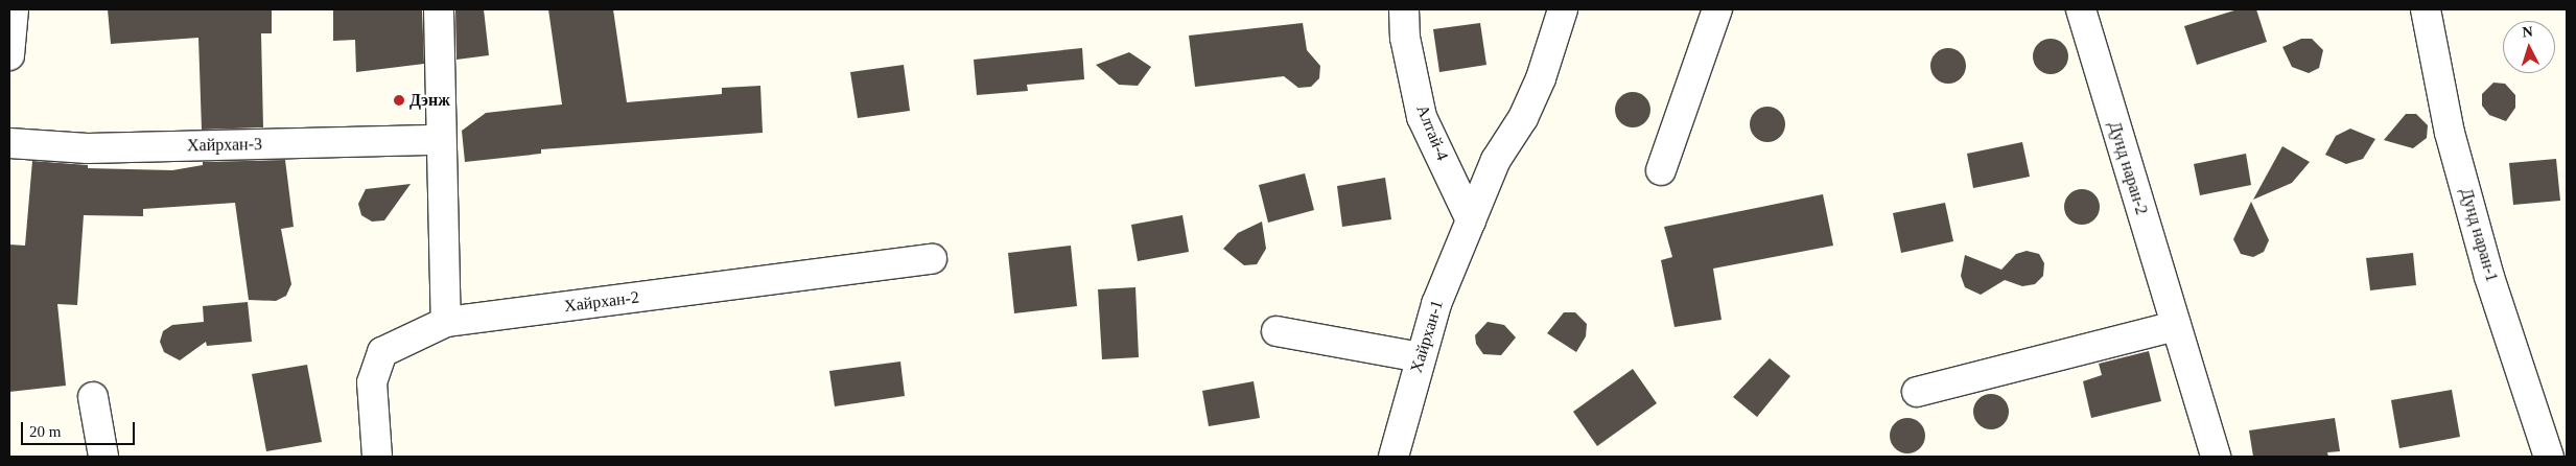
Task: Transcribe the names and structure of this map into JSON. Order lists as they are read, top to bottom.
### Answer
{
  "streets": {
    "street": [
      "Алтай-4",
      "Хайрхан-3",
      "Дунд наран-2",
      "Дунд наран-1",
      "Хайрхан-2",
      "Хайрхан-1"
    ]
  },
  "crossings": [
    ["Алтай-4", "Хайрхан-1"]
  ],
  "places": ["Дэнж"],
  "scale_bar": "20 m",
  "north": "top"
}
